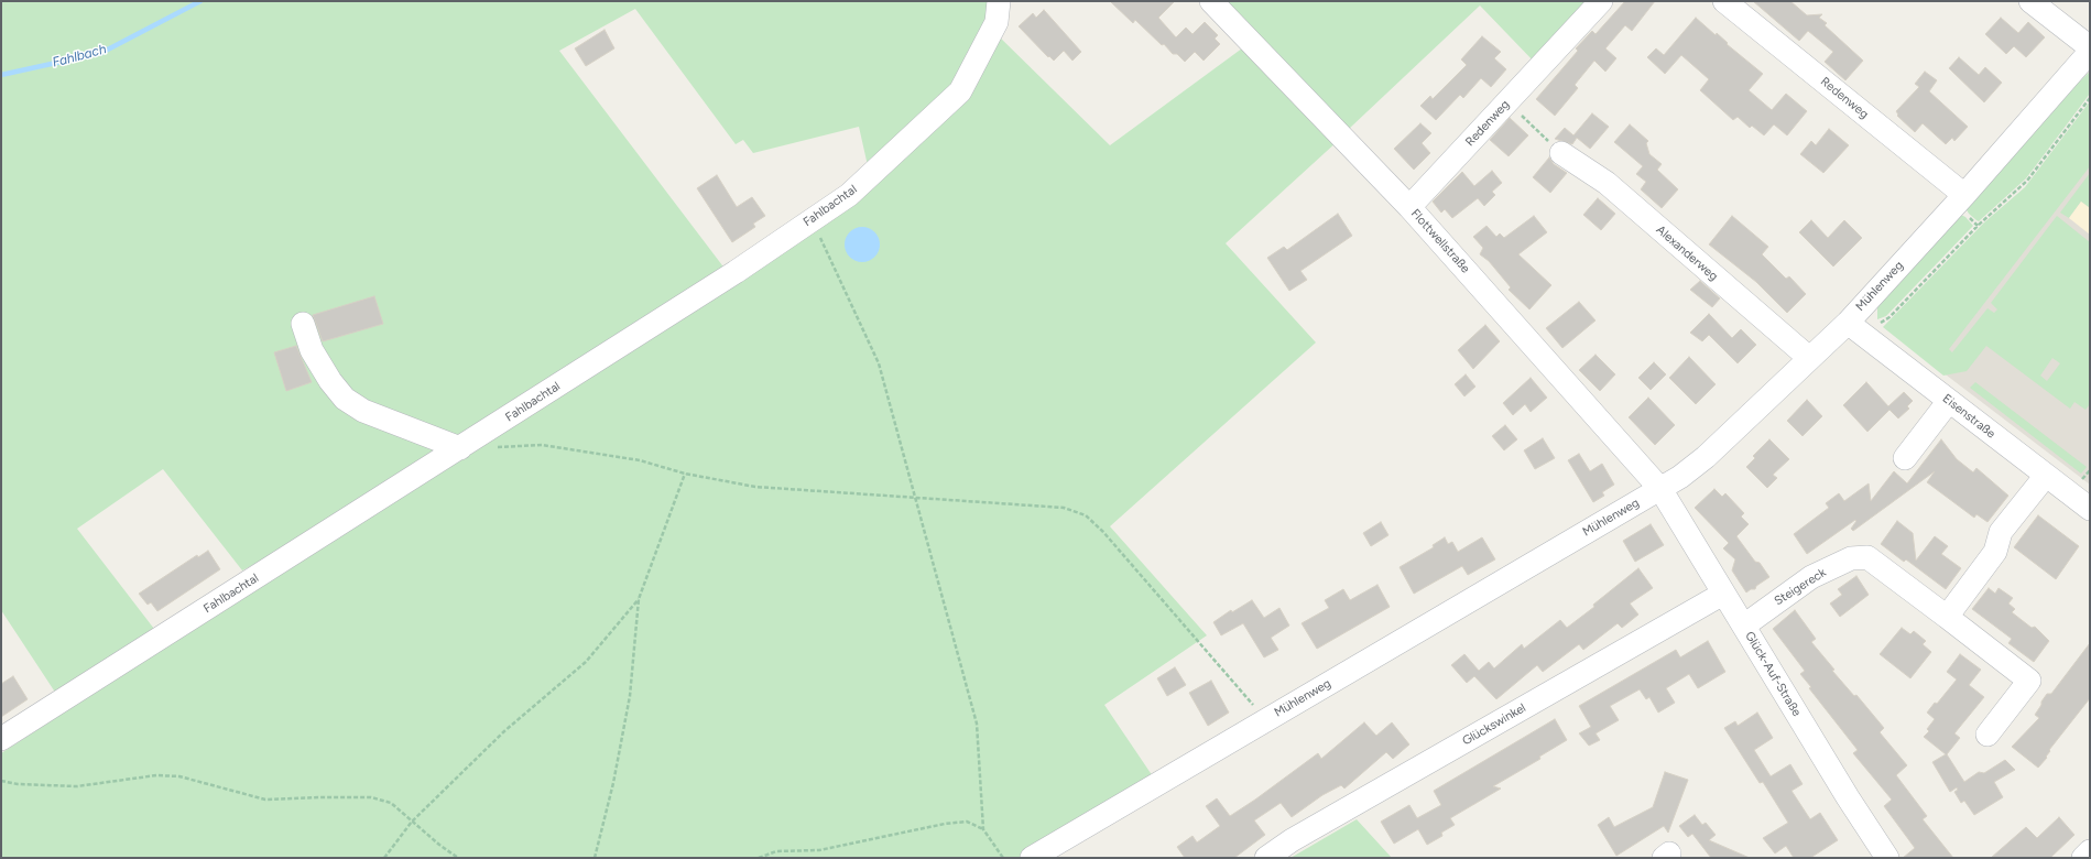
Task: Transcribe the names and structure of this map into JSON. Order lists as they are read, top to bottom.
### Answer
{
  "streets": {
    "street": [
      "Redenweg",
      "Fahlbachtal",
      "Flottwellstraße",
      "Alexanderweg",
      "Mühlenweg",
      "Eisenstraße",
      "Steigereck",
      "Glück-Auf-Straße",
      "Glückswinkel"
    ]
  },
  "crossings": [
    ["Redenweg", "Flottwellstraße"],
    ["Redenweg", "Mühlenweg"],
    ["Flottwellstraße", "Mühlenweg"],
    ["Flottwellstraße", "Glück-Auf-Straße"],
    ["Alexanderweg", "Mühlenweg"],
    ["Mühlenweg", "Eisenstraße"],
    ["Mühlenweg", "Glück-Auf-Straße"],
    ["Steigereck", "Glück-Auf-Straße"],
    ["Glück-Auf-Straße", "Glückswinkel"]
  ],
  "water": ["Fahlbach"]
}
